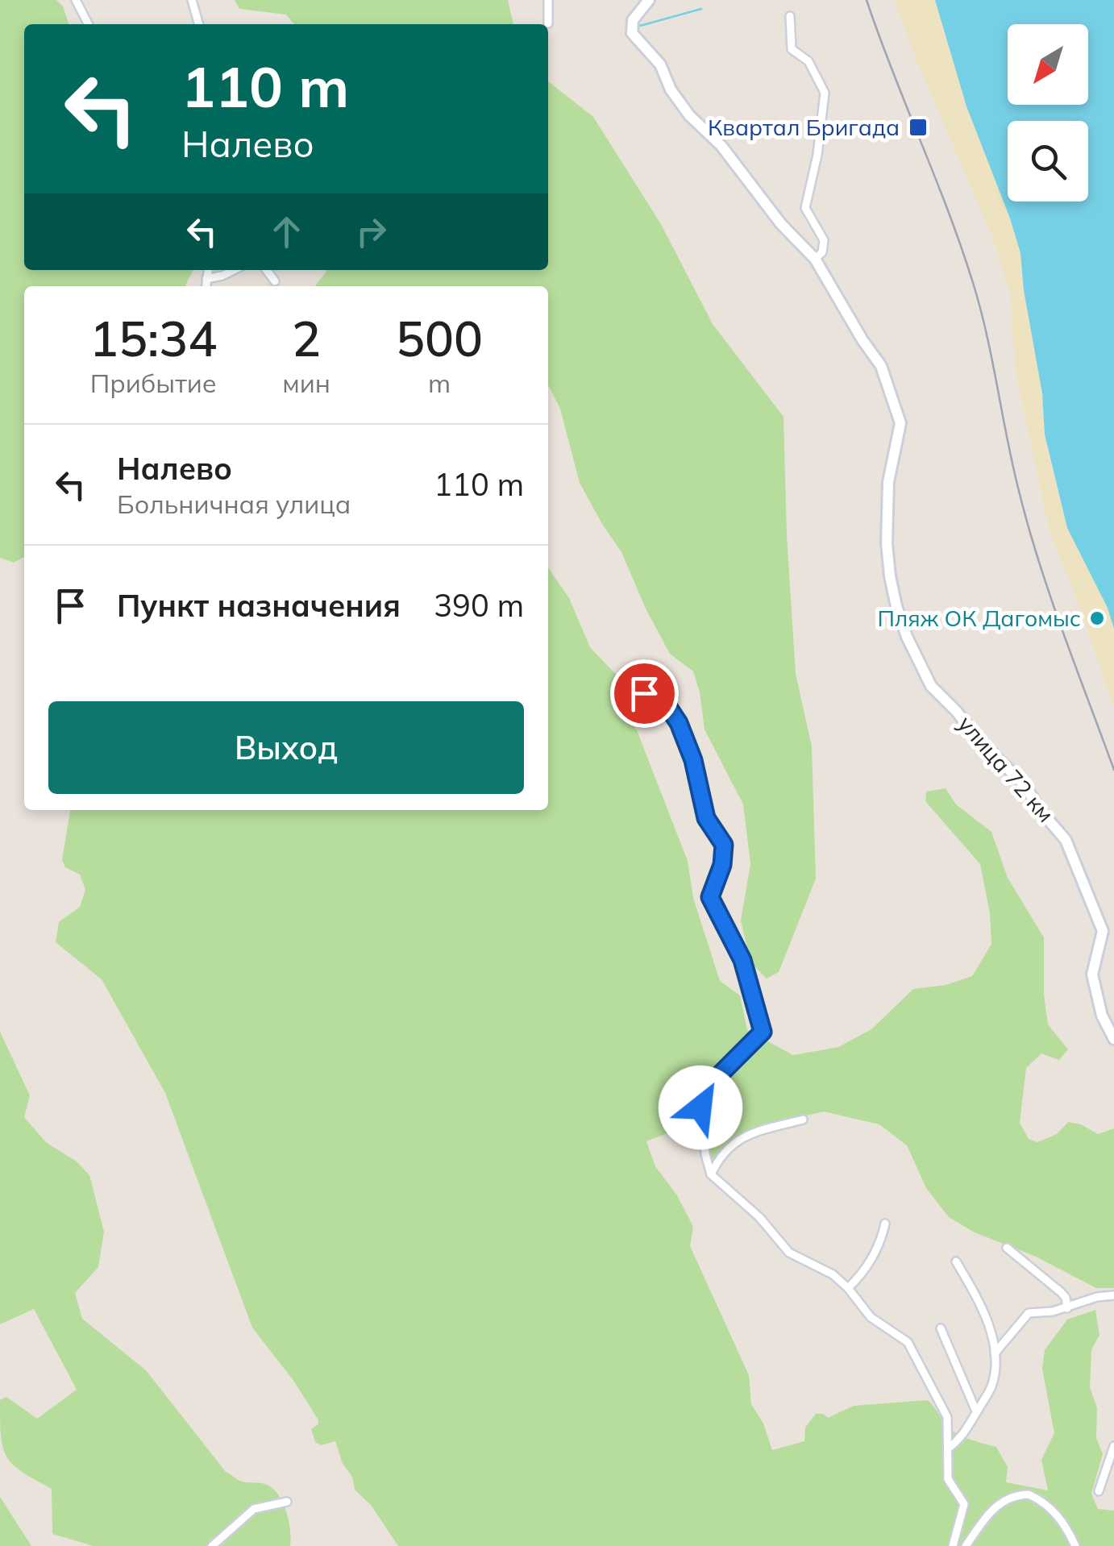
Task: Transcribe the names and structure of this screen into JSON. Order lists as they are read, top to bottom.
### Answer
{
  "streets": {
    "street": ["улица 72 км"]
  },
  "places": {
    "transit": ["Квартал Бригада"],
    "other": ["Пляж ОК Дагомыс"]
  },
  "north": "bottom left",
  "page": {
    "turn": ["110 m", "Налево"],
    "eta": [
      "15:34",
      "Прибытие",
      "2",
      "мин",
      "500",
      "m"
    ],
    "list": [
      {
        "name": "Налево",
        "note": "Больничная улица",
        "value": "110 m"
      },
      {
        "name": "Пункт назначения",
        "value": "390 m"
      }
    ],
    "buttons": "Выход"
  }
}
